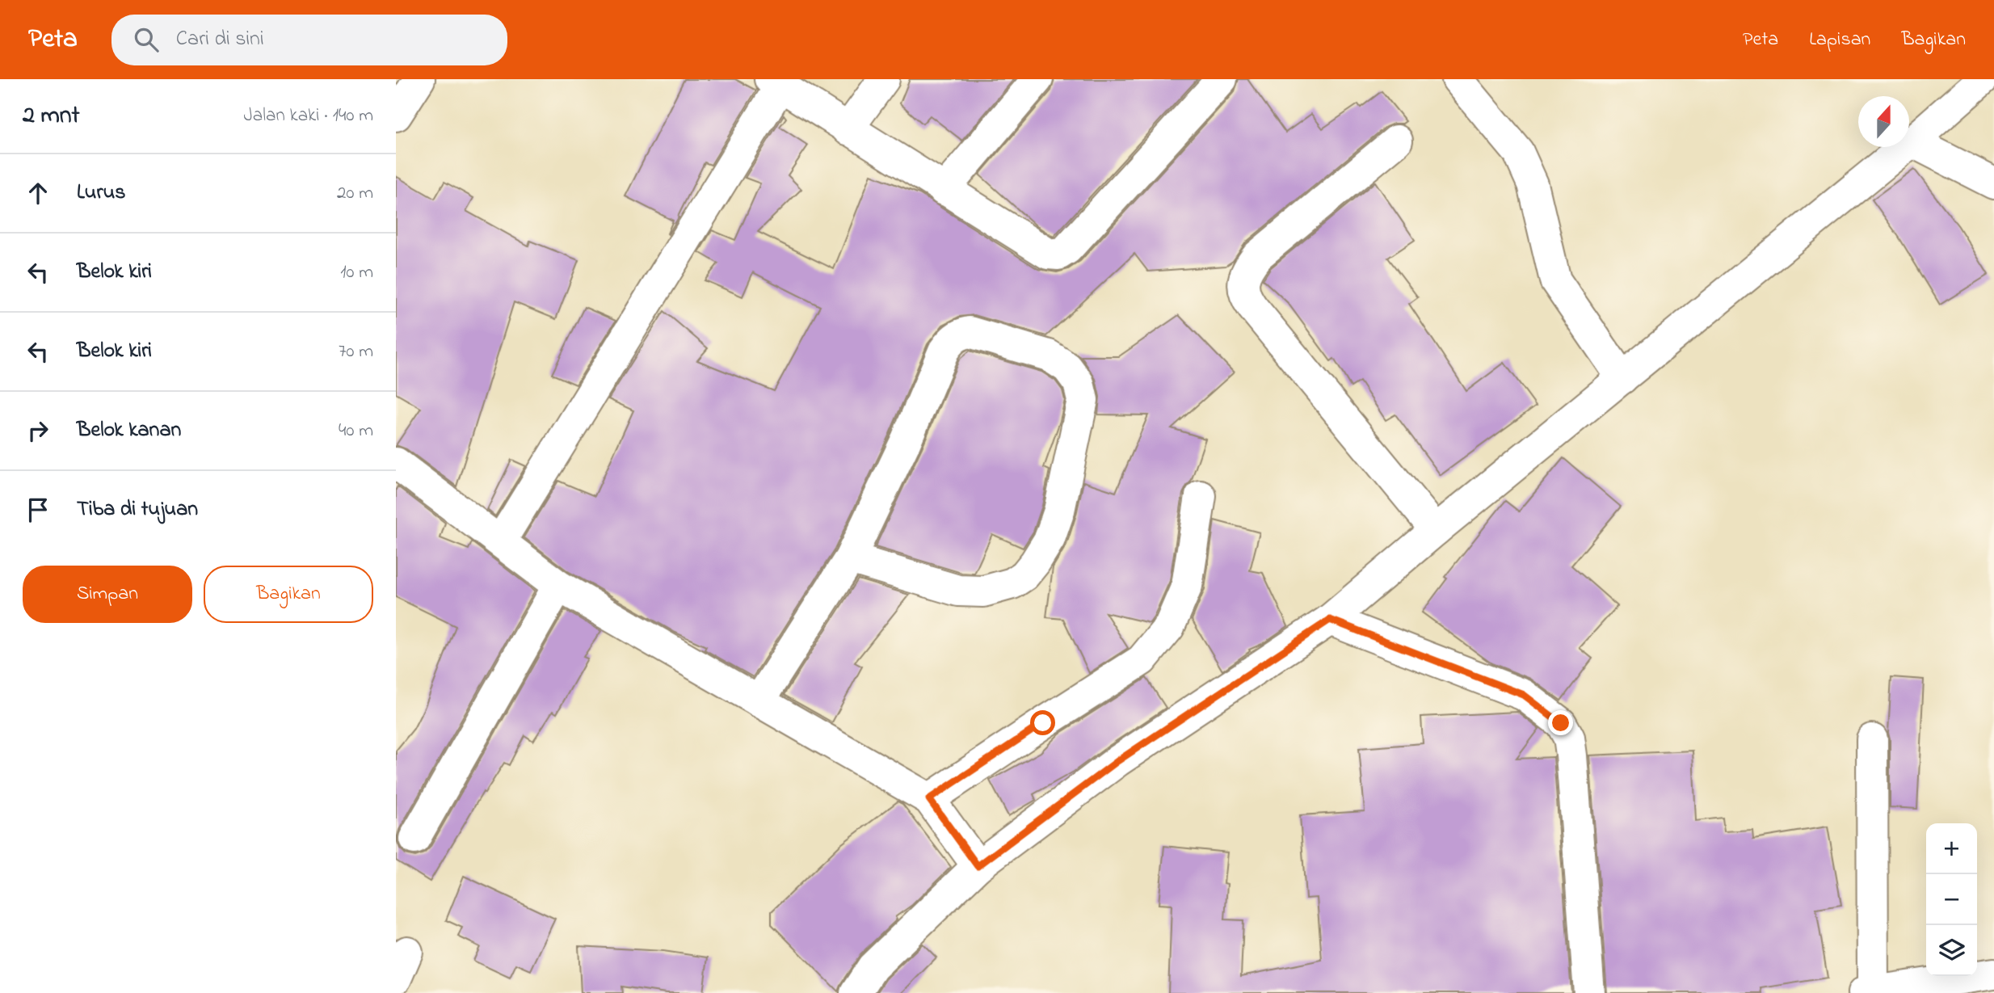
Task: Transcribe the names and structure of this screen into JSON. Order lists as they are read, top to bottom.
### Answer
{
  "north": "top",
  "page": {
    "header": "Peta",
    "search": "Cari di sini",
    "nav": ["Peta", "Lapisan", "Bagikan"],
    "heading": ["2 mnt", "Jalan kaki · 140 m"],
    "list": [
      ["Lurus", "20 m"],
      ["Belok kiri", "10 m"],
      ["Belok kiri", "70 m"],
      ["Belok kanan", "40 m"],
      "Tiba di tujuan"
    ],
    "buttons": ["Simpan", "Bagikan"],
    "map_buttons": ["+", "−"]
  }
}
